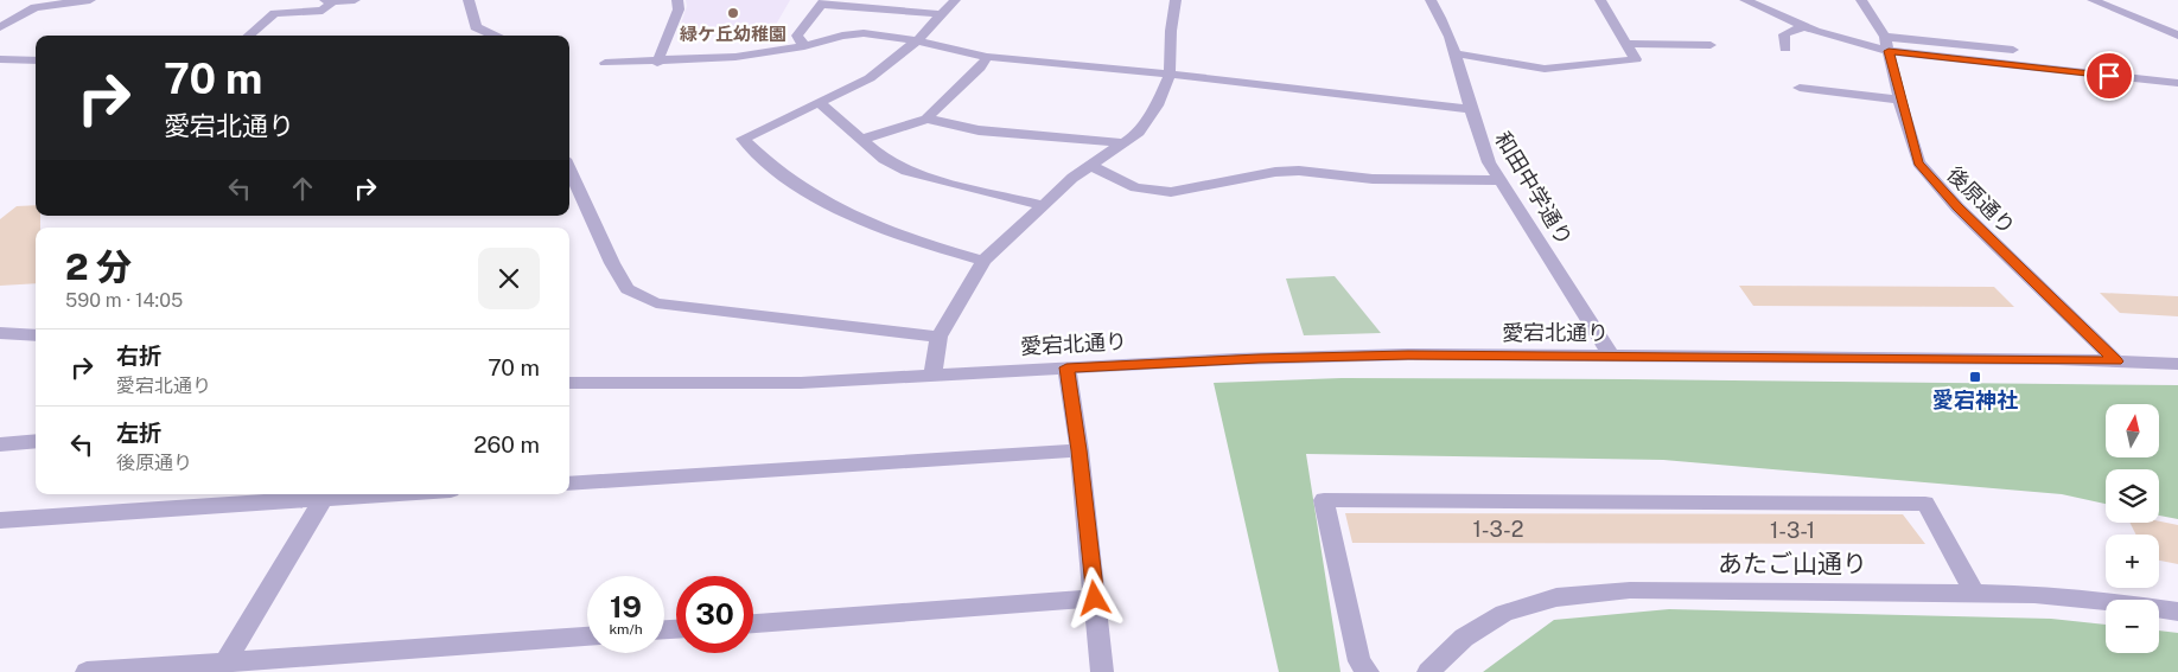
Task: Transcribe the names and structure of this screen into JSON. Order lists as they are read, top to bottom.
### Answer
{
  "streets": {
    "street": [
      "和田中学通り",
      "後原通り",
      "愛宕北通り",
      "あたご山通り"
    ]
  },
  "crossings": [
    ["和田中学通り", "愛宕北通り"],
    ["後原通り", "愛宕北通り"]
  ],
  "places": {
    "other": ["緑ケ丘幼稚園"],
    "transit": ["愛宕神社"]
  },
  "house_numbers": ["1-3-2", "1-3-1"],
  "north": "top",
  "page": {
    "turn": ["70 m", "愛宕北通り"],
    "heading": ["2 分", "590 m · 14:05"],
    "list": [
      {
        "name": "右折",
        "note": "愛宕北通り",
        "value": "70 m"
      },
      {
        "name": "左折",
        "note": "後原通り",
        "value": "260 m"
      }
    ],
    "map_buttons": ["+", "−"],
    "speed": "19 km/h",
    "limit": "30"
  }
}
